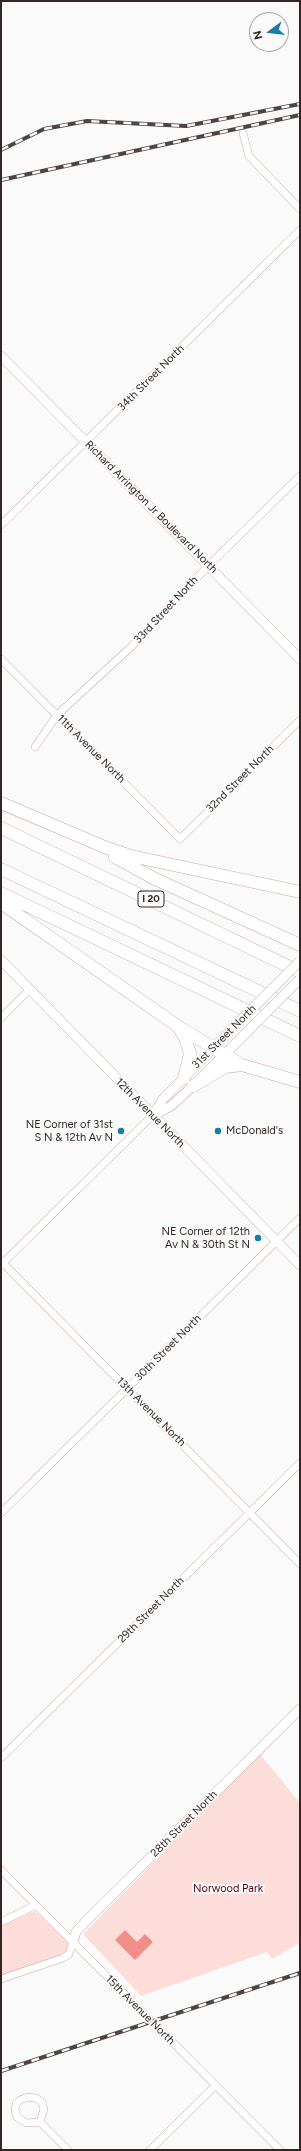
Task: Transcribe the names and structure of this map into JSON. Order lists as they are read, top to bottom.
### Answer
{
  "streets": {
    "highway": ["I 20"],
    "street": [
      "34th Street North",
      "Richard Arrington Jr Boulevard North",
      "33rd Street North",
      "11th Avenue North",
      "32nd Street North",
      "31st Street North",
      "12th Avenue North",
      "30th Street North",
      "13th Avenue North",
      "29th Street North",
      "28th Street North",
      "15th Avenue North"
    ]
  },
  "crossings": [
    ["34th Street North", "Richard Arrington Jr Boulevard North"],
    ["Richard Arrington Jr Boulevard North", "33rd Street North"],
    ["33rd Street North", "11th Avenue North"],
    ["11th Avenue North", "32nd Street North"],
    ["31st Street North", "12th Avenue North"],
    ["31st Street North", "13th Avenue North"],
    ["12th Avenue North", "30th Street North"],
    ["30th Street North", "13th Avenue North"],
    ["13th Avenue North", "29th Street North"],
    ["28th Street North", "15th Avenue North"]
  ],
  "parks": ["Norwood Park"],
  "places": ["NE Corner of 31st S N & 12th Av N", "McDonald's", "NE Corner of 12th Av N & 30th St N"],
  "north": "left"
}
